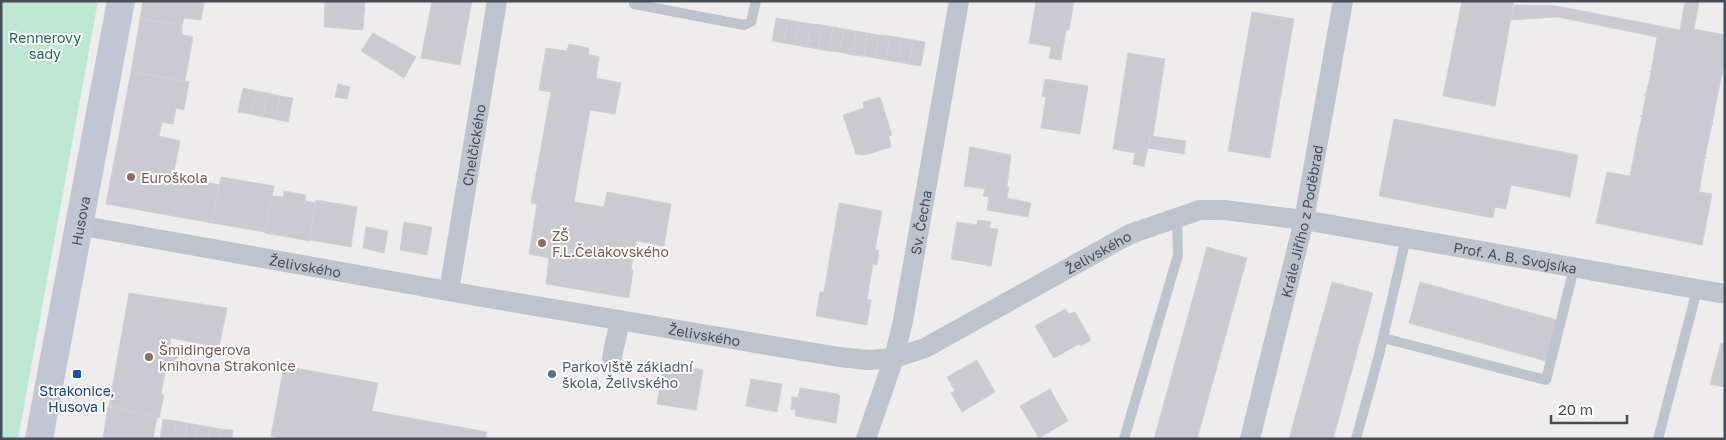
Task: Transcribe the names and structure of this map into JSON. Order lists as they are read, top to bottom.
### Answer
{
  "streets": {
    "street": [
      "Chelčického",
      "Husova",
      "Krále Jiřího z Poděbrad",
      "Sv. Čecha",
      "Želivského",
      "Prof. A. B. Svojsíka"
    ]
  },
  "crossings": [
    ["Chelčického", "Želivského"],
    ["Husova", "Želivského"],
    ["Krále Jiřího z Poděbrad", "Želivského"],
    ["Krále Jiřího z Poděbrad", "Prof. A. B. Svojsíka"],
    ["Sv. Čecha", "Želivského"],
    ["Želivského", "Prof. A. B. Svojsíka"]
  ],
  "parks": ["Rennerovy sady"],
  "places": {
    "other": [
      "Euroškola",
      "ZŠ F.L.Čelakovského",
      "Šmidingerova knihovna Strakonice",
      "Parkoviště základní škola, Želivského"
    ],
    "transit": ["Strakonice, Husova I"]
  },
  "scale_bar": "20 m"
}
